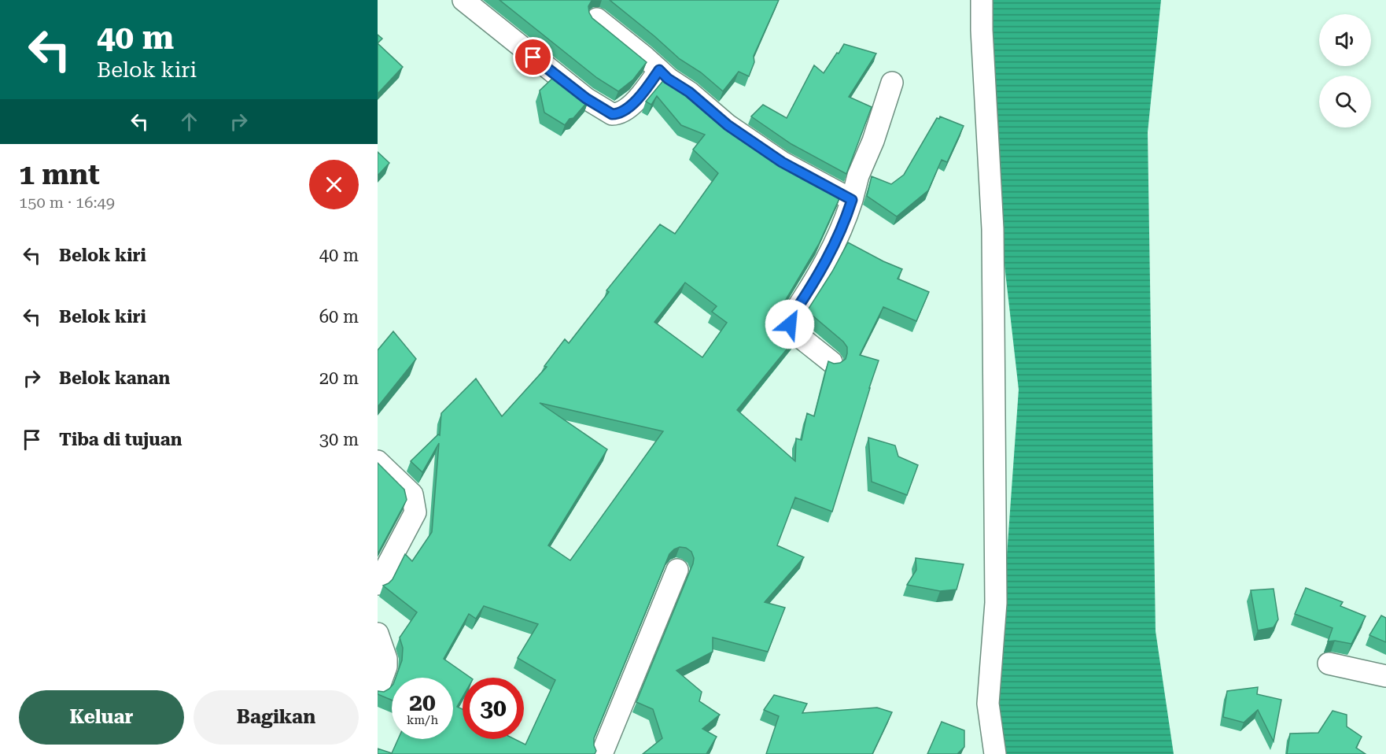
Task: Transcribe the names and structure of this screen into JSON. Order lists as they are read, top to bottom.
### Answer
{
  "page": {
    "turn": ["40 m", "Belok kiri"],
    "heading": ["1 mnt", "150 m · 16:49"],
    "list": [
      {
        "name": "Belok kiri",
        "value": "40 m"
      },
      {
        "name": "Belok kiri",
        "value": "60 m"
      },
      {
        "name": "Belok kanan",
        "value": "20 m"
      },
      {
        "name": "Tiba di tujuan",
        "value": "30 m"
      }
    ],
    "speed": "20 km/h",
    "limit": "30",
    "buttons": ["Keluar", "Bagikan"]
  }
}
